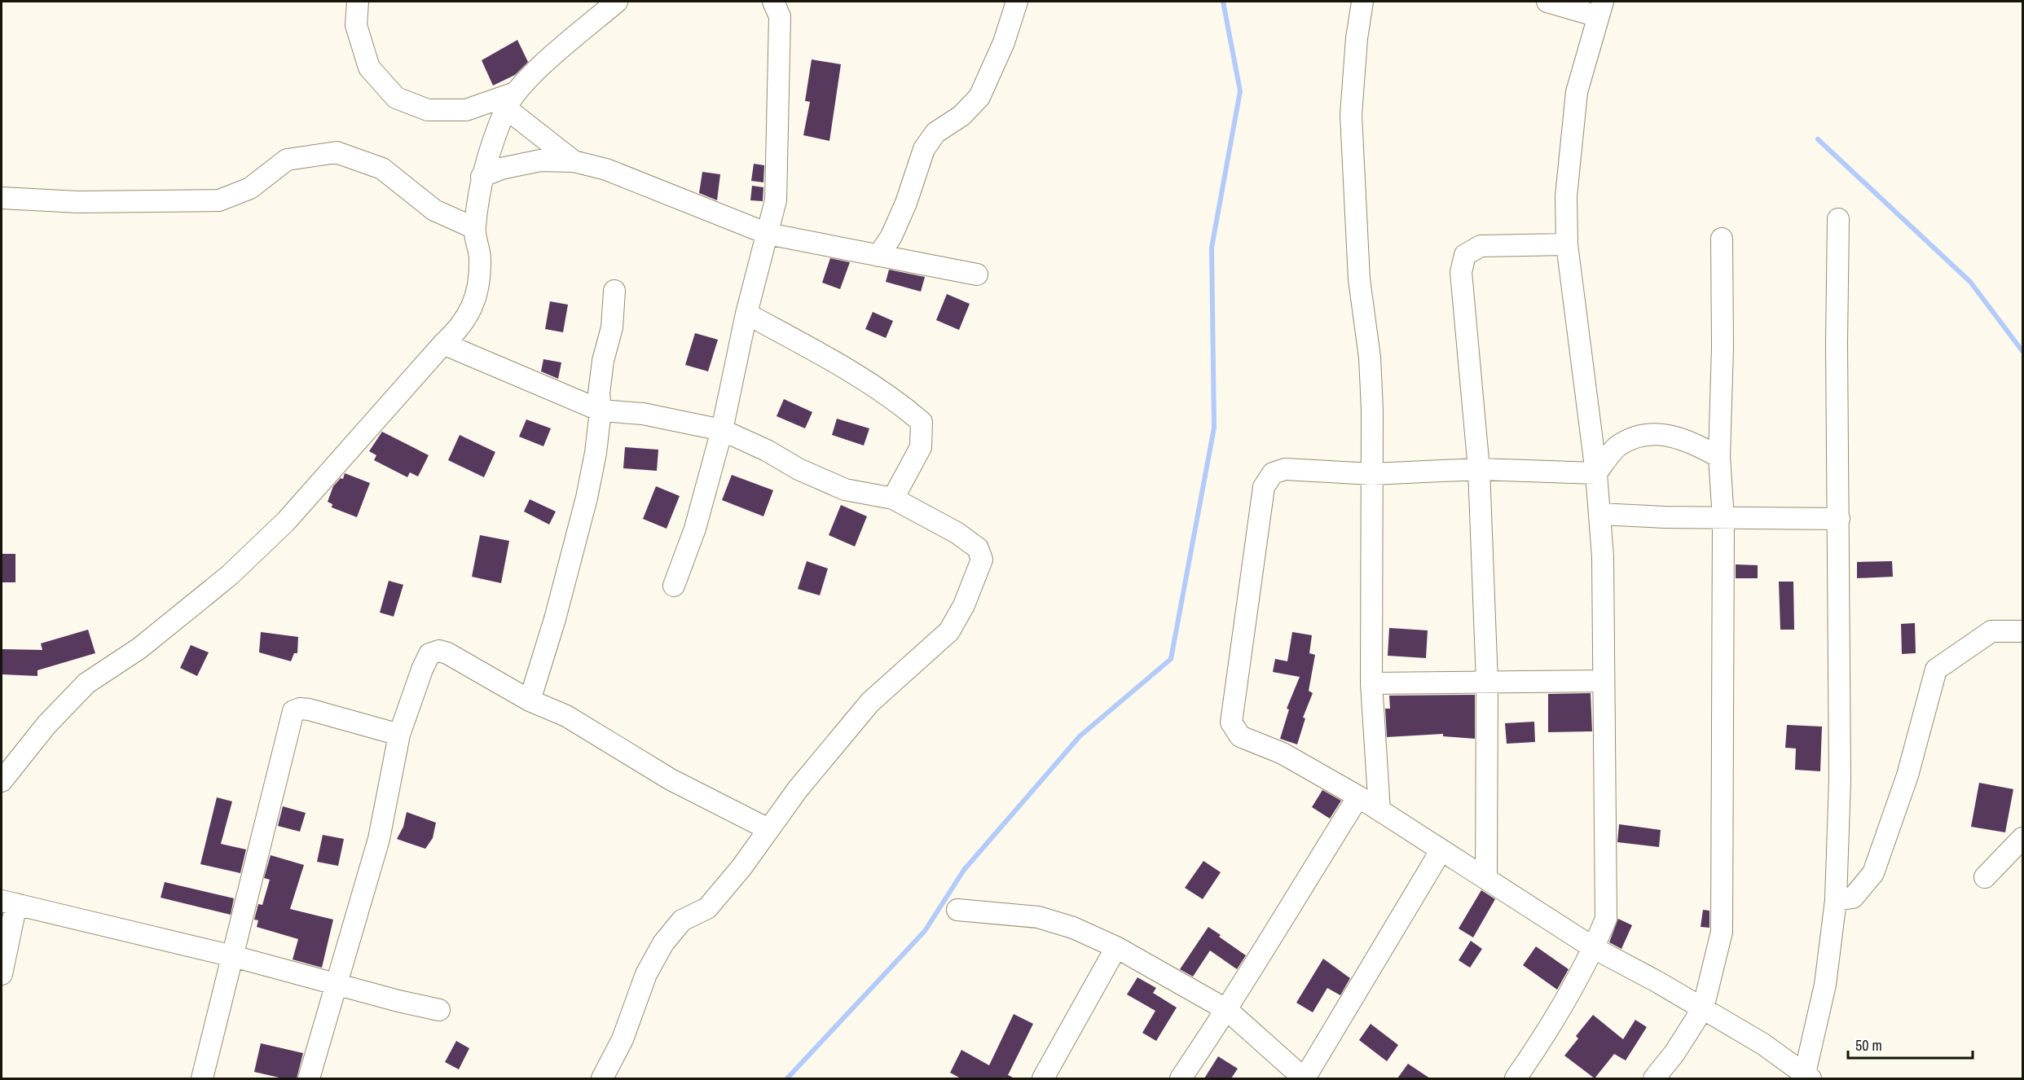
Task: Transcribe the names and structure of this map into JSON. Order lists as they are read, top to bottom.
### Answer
{
  "scale_bar": "50 m"
}
